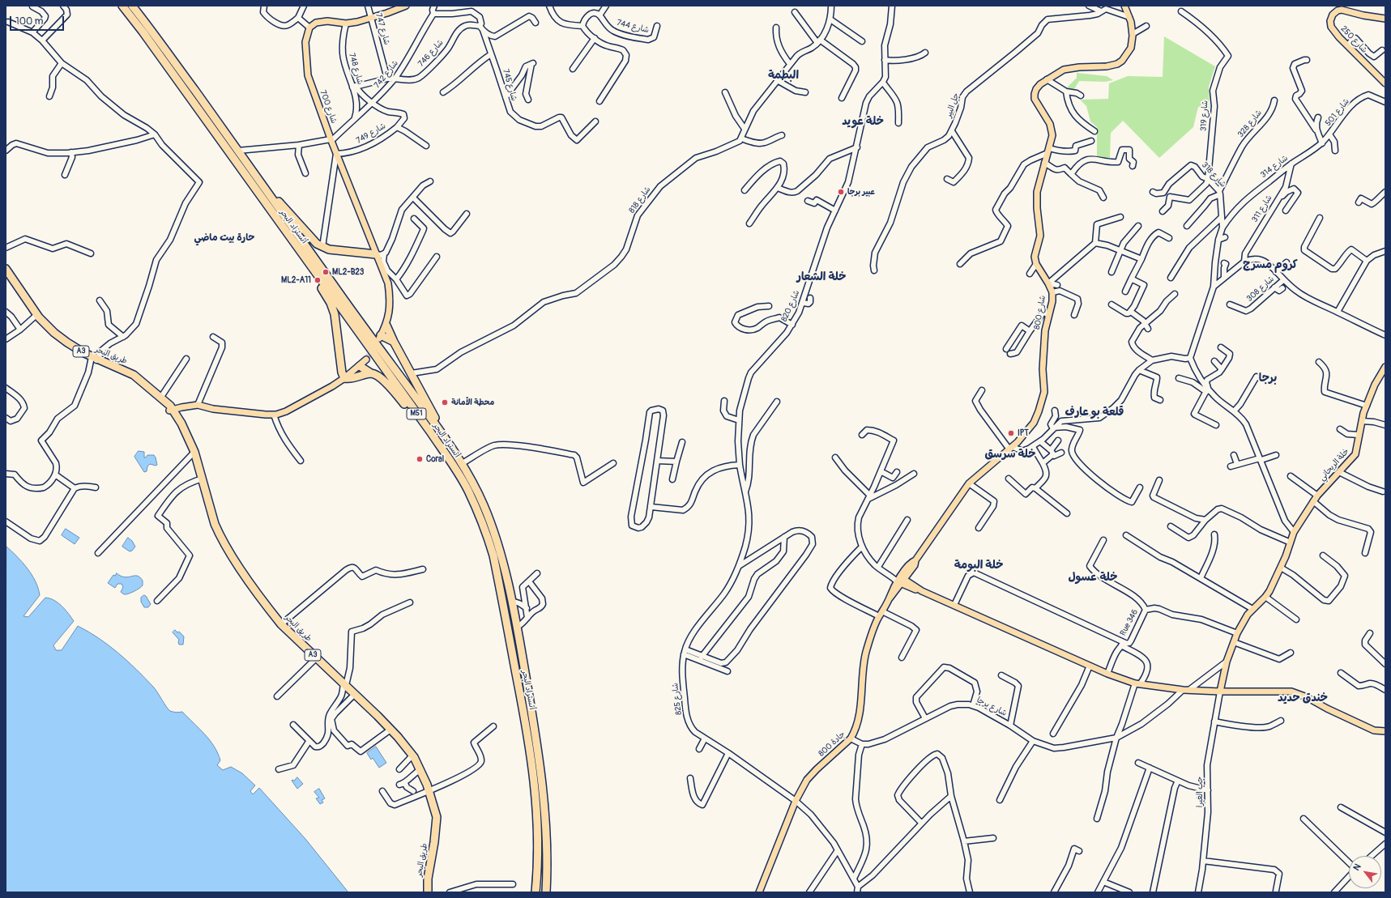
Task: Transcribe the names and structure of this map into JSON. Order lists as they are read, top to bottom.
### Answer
{
  "streets": {
    "highway": [
      "أتستراد البحر",
      "A3",
      "طريق البحر",
      "M51"
    ],
    "main road": [
      "شارع 250",
      "شارع 700",
      "شارع 800",
      "خلة الريحاني",
      "جادة 800"
    ],
    "street": [
      "شارع 744",
      "شارع 747",
      "شارع 746",
      "شارع 748",
      "شارع 742",
      "شارع 745",
      "جل البير",
      "شارع 501",
      "شارع 319",
      "شارع 328",
      "شارع 749",
      "شارع 314",
      "شارع 318",
      "شارع 818",
      "شارع 311",
      "شارع 308",
      "شارع 820",
      "Rue 346",
      "شارع 825",
      "شارع برجا",
      "جب الغبرا"
    ]
  },
  "crossings": [
    ["شارع 747", "شارع 746"],
    ["شارع 746", "شارع 742"],
    ["شارع 746", "شارع 745"],
    ["شارع 748", "شارع 742"],
    ["شارع 742", "شارع 700"],
    ["شارع 700", "شارع 749"],
    ["شارع 501", "شارع 314"],
    ["شارع 319", "شارع 318"],
    ["شارع 328", "شارع 318"],
    ["شارع 314", "شارع 318"],
    ["شارع 314", "شارع 311"],
    ["شارع 820", "شارع 825"],
    ["شارع 800", "جادة 800"],
    ["خلة الريحاني", "جب الغبرا"],
    ["شارع 825", "جادة 800"]
  ],
  "districts": [
    "البطمة",
    "خلة عويد",
    "حارة بيت ماضي",
    "كروم مسرج",
    "خلة الشعار",
    "برجا",
    "قلعة بو عارف",
    "خلة سرسق",
    "خلة البومة",
    "خلة عسول",
    "خندق حديد"
  ],
  "places": [
    "عبير برجا",
    "ML2-B23",
    "ML2-A11",
    "محطة الأمانة",
    "IPT",
    "Coral"
  ],
  "scale_bar": "100 m",
  "north": "top left"
}
